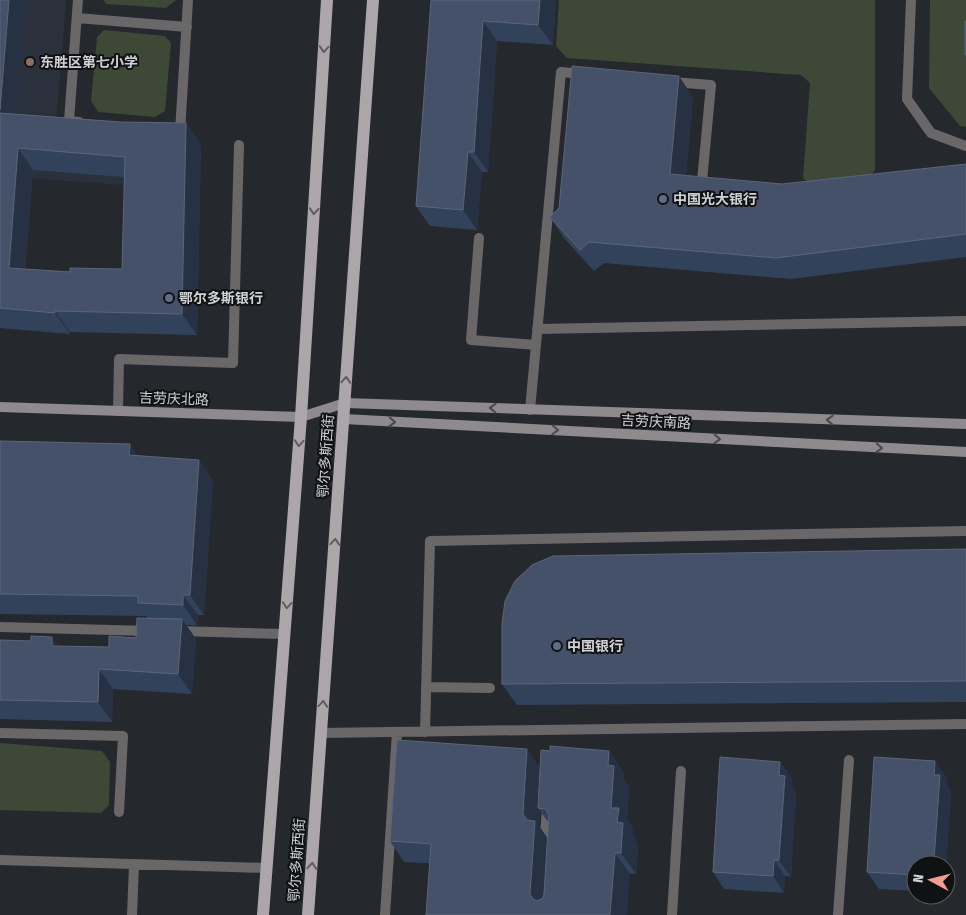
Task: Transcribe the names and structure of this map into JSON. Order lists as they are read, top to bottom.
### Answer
{
  "streets": {
    "main road": ["吉劳庆北路", "吉劳庆南路", "鄂尔多斯西街"]
  },
  "crossings": [
    ["吉劳庆北路", "吉劳庆南路"],
    ["吉劳庆北路", "鄂尔多斯西街"],
    ["吉劳庆南路", "鄂尔多斯西街"]
  ],
  "places": [
    "东胜区第七小学",
    "中国光大银行",
    "鄂尔多斯银行",
    "中国银行"
  ],
  "north": "left"
}
